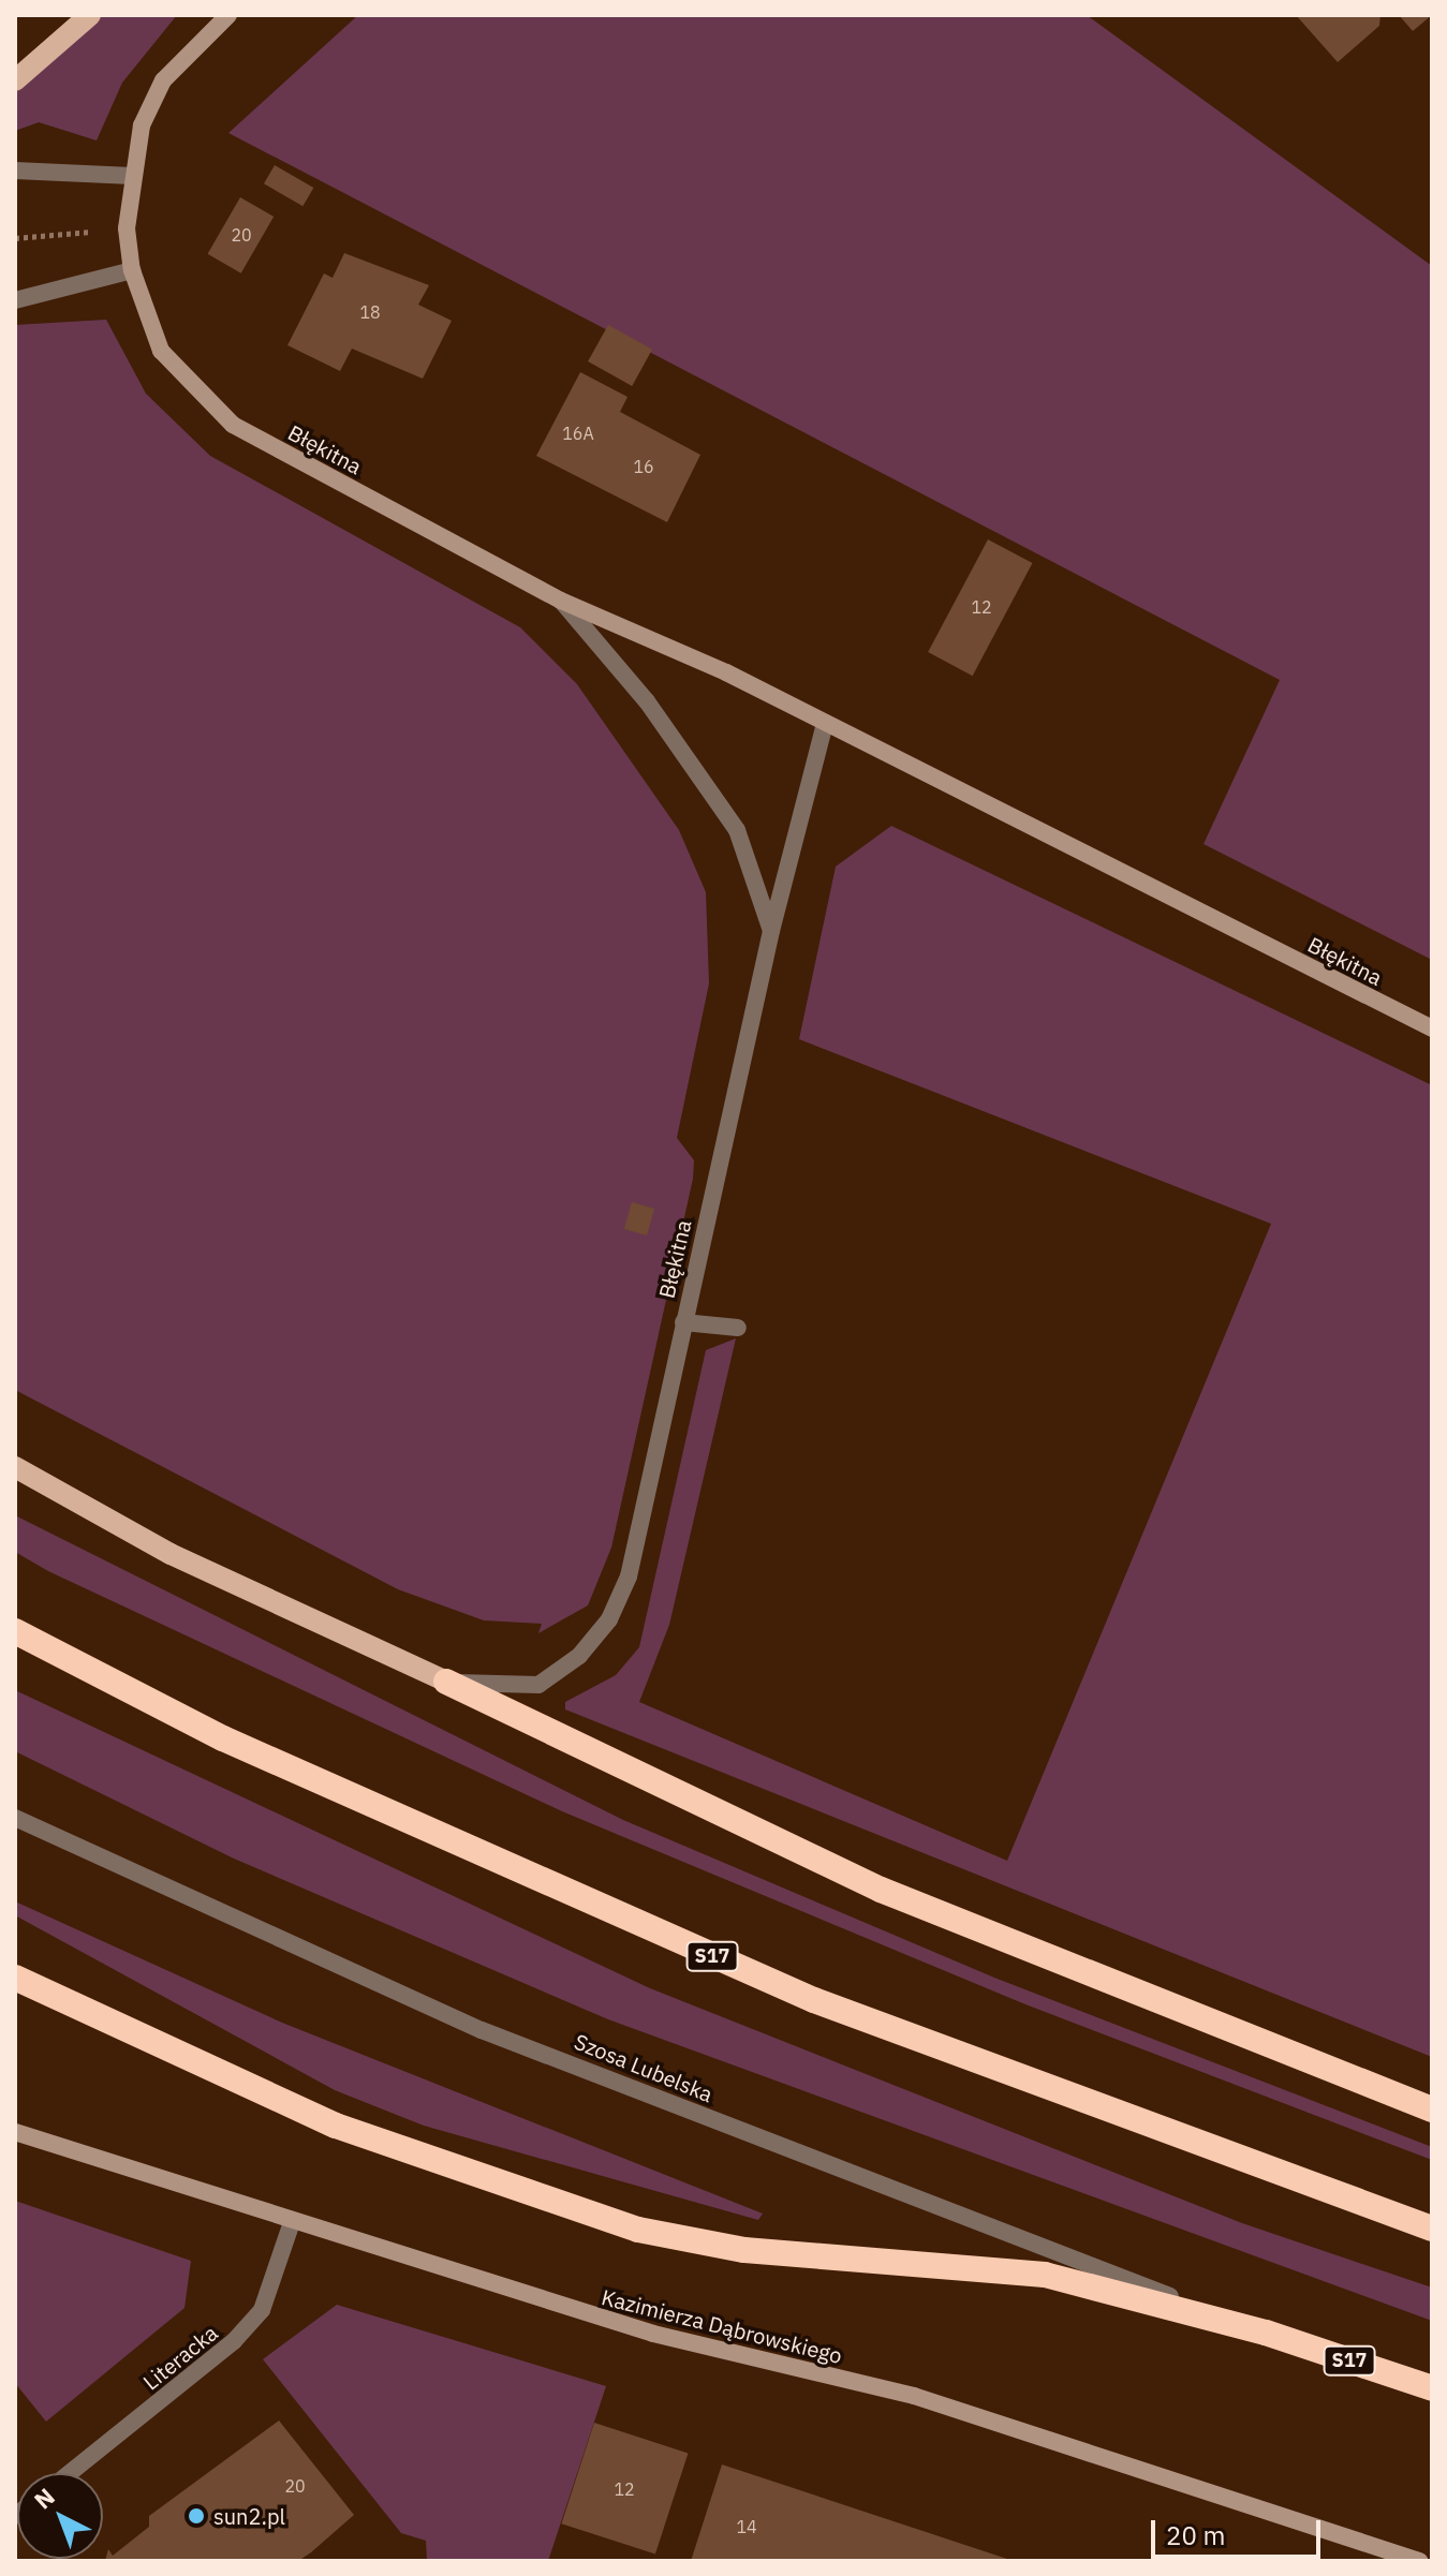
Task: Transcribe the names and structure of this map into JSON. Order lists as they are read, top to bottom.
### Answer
{
  "streets": {
    "highway": ["S17", "Szosa Lubelska"],
    "street": ["Błękitna", "Kazimierza Dąbrowskiego", "Literacka"]
  },
  "crossings": [
    ["Kazimierza Dąbrowskiego", "Literacka"]
  ],
  "places": ["sun2.pl"],
  "house_numbers": [
    "20",
    "18",
    "16A",
    "16",
    "12",
    "20",
    "12",
    "14"
  ],
  "scale_bar": "20 m",
  "north": "top left"
}
